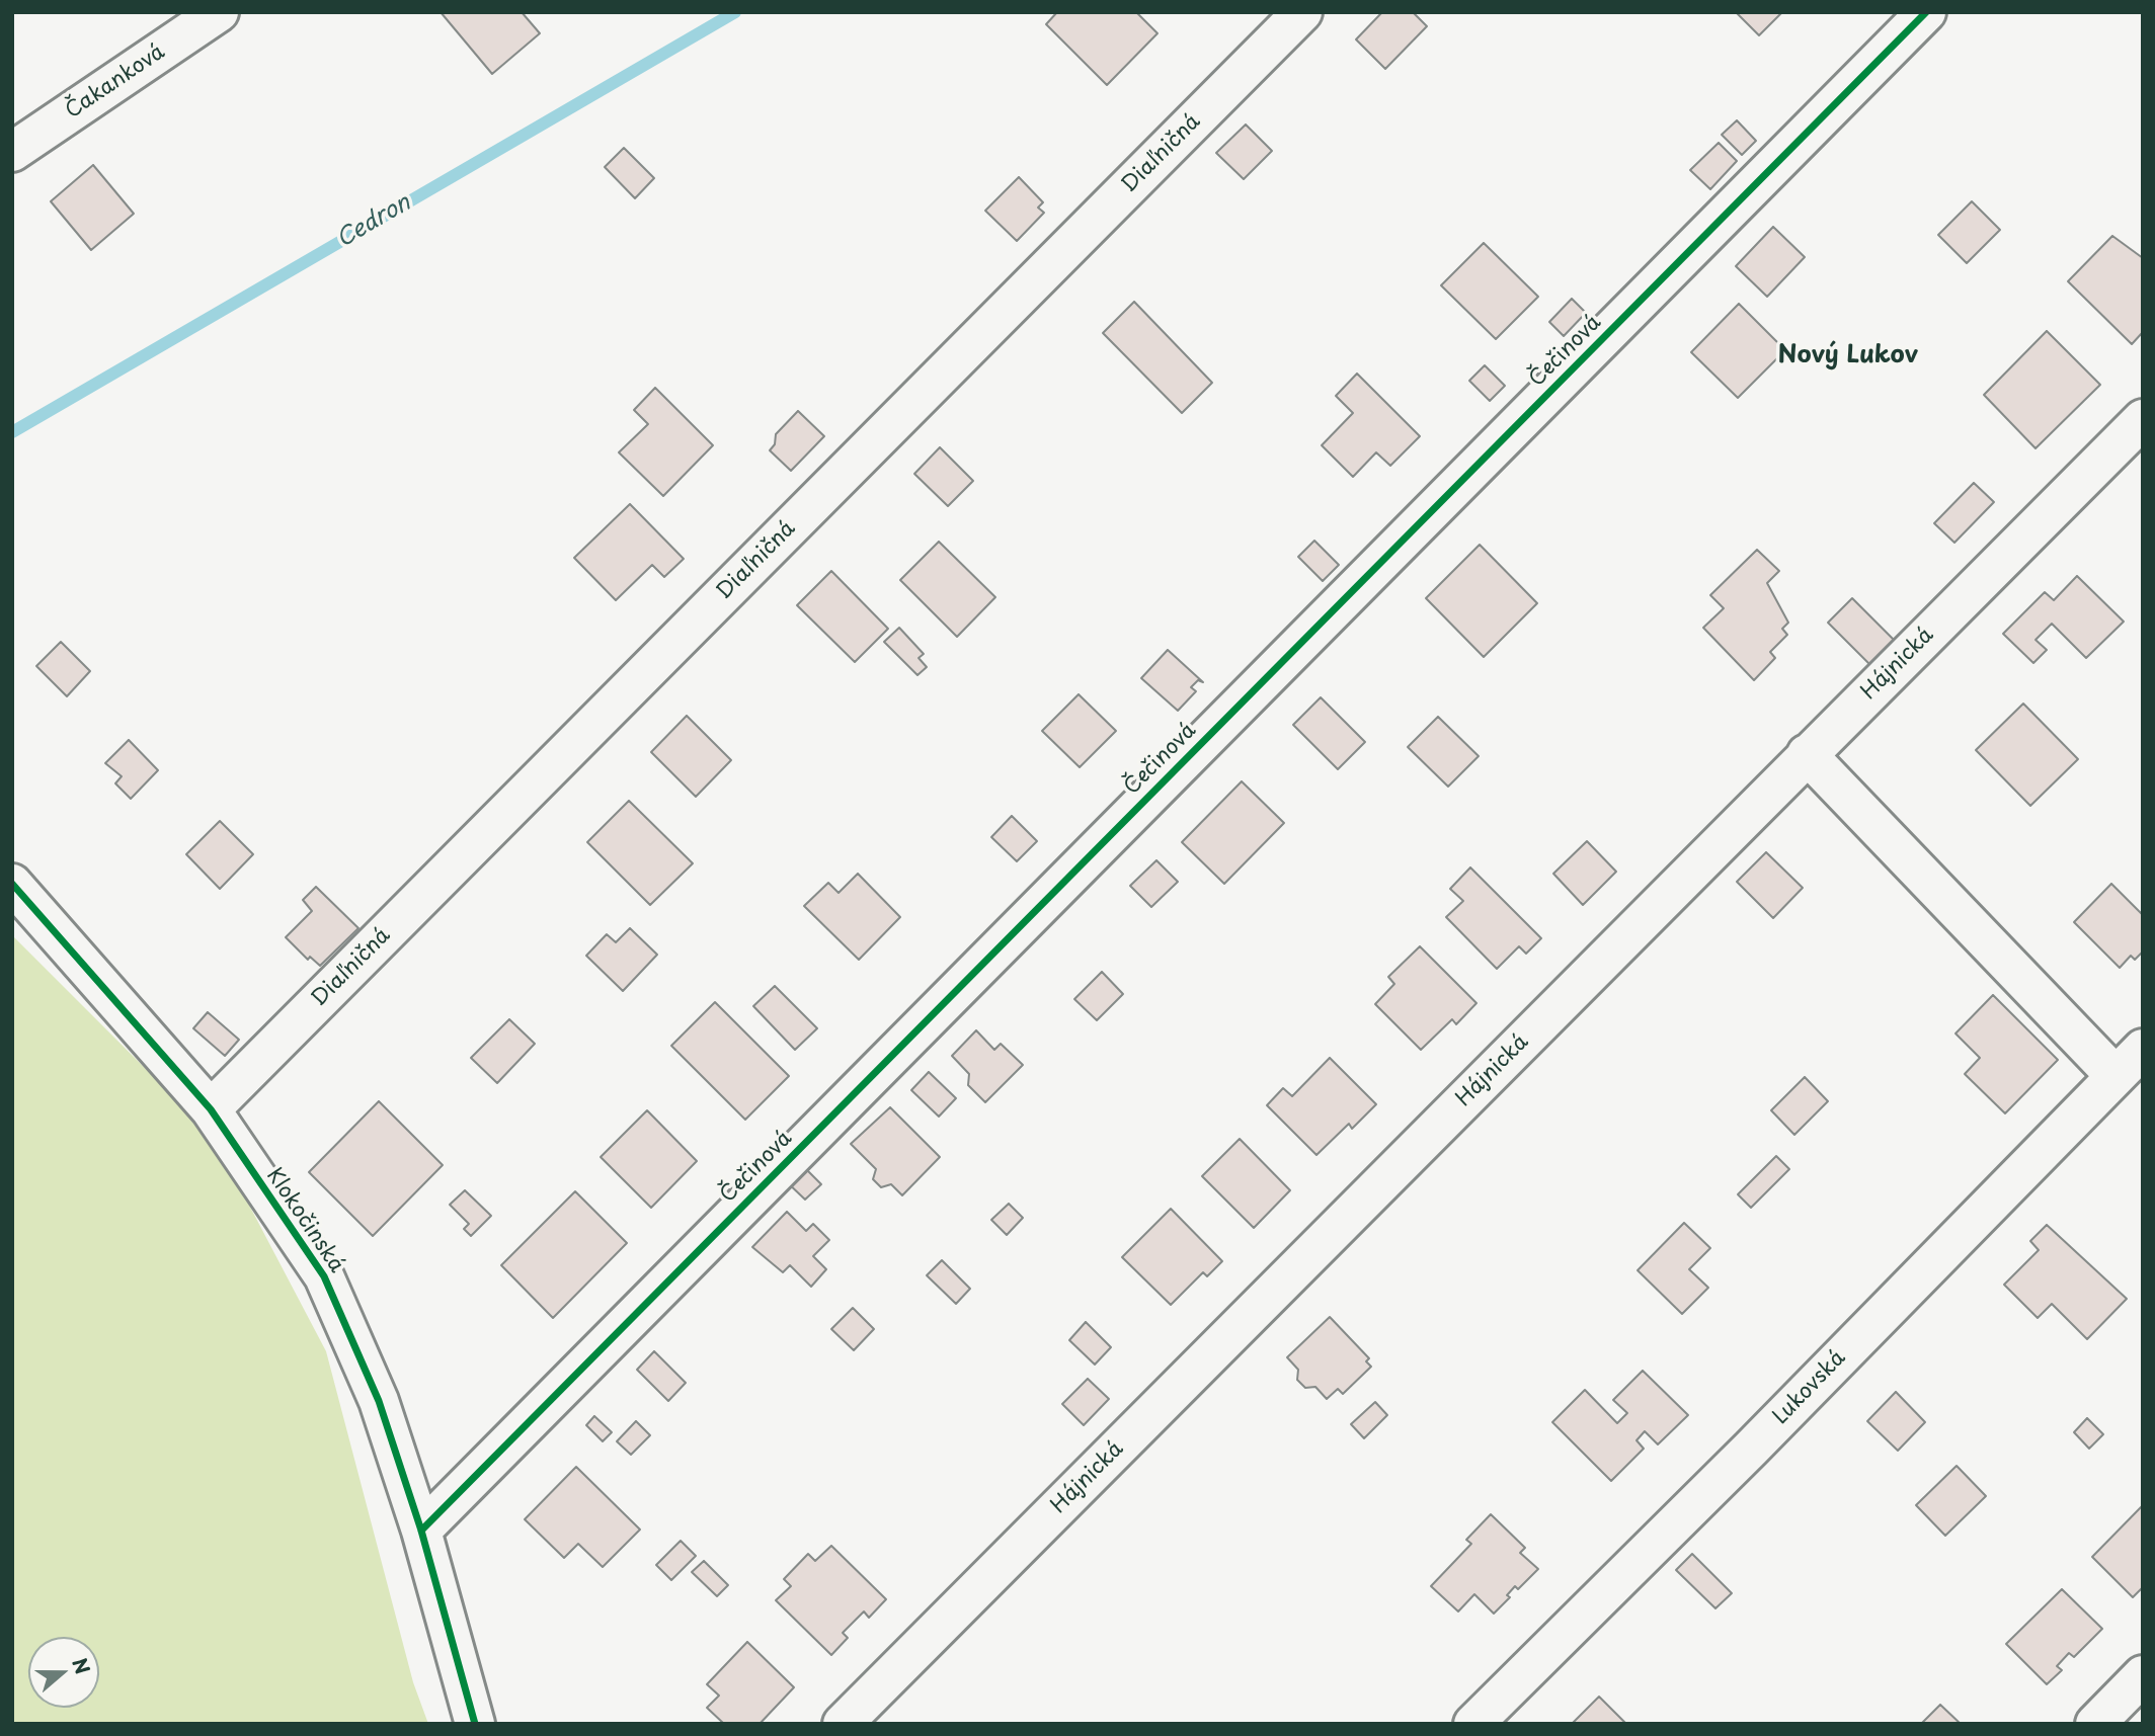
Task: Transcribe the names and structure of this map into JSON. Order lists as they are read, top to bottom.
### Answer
{
  "streets": {
    "street": [
      "Čakanková",
      "Diaľničná",
      "Čečinová",
      "Hájnická",
      "Klokočinská",
      "Lukovská"
    ]
  },
  "crossings": [
    ["Diaľničná", "Klokočinská"],
    ["Čečinová", "Klokočinská"]
  ],
  "districts": ["Nový Lukov"],
  "water": ["Cedron"],
  "north": "right"
}
